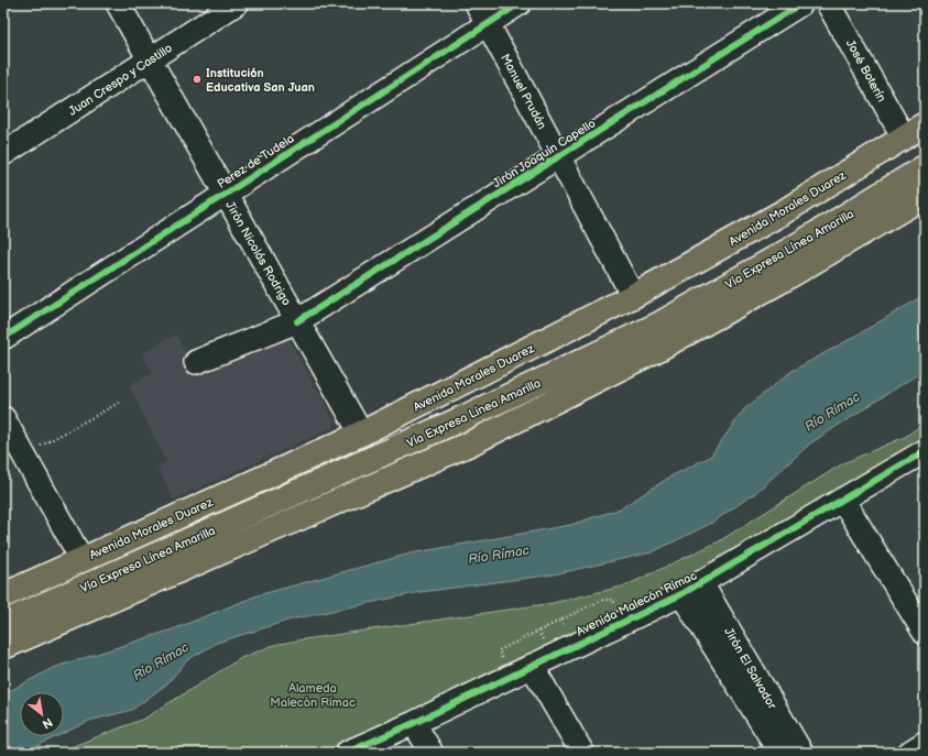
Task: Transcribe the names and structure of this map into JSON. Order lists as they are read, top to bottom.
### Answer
{
  "streets": {
    "main road": ["Avenida Morales Duarez", "Vía Expresa Línea Amarilla"],
    "street": [
      "José Boterín",
      "Juan Crespo y Castillo",
      "Manuel Prudán",
      "Jirón Joaquín Capello",
      "Perez de Tudela",
      "Jirón Nicolás Rodrigo",
      "Avenida Malecón Rímac",
      "Jirón El Salvador"
    ]
  },
  "crossings": [
    ["José Boterín", "Avenida Morales Duarez"],
    ["Juan Crespo y Castillo", "Jirón Nicolás Rodrigo"],
    ["Manuel Prudán", "Jirón Joaquín Capello"],
    ["Manuel Prudán", "Perez de Tudela"],
    ["Manuel Prudán", "Avenida Morales Duarez"],
    ["Jirón Joaquín Capello", "Jirón Nicolás Rodrigo"],
    ["Perez de Tudela", "Jirón Nicolás Rodrigo"],
    ["Avenida Morales Duarez", "Jirón Nicolás Rodrigo"],
    ["Avenida Malecón Rímac", "Jirón El Salvador"]
  ],
  "water": ["Río Rímac"],
  "parks": ["Alameda Malecón Rímac"],
  "places": ["Institución Educativa San Juan"],
  "north": "bottom right"
}
